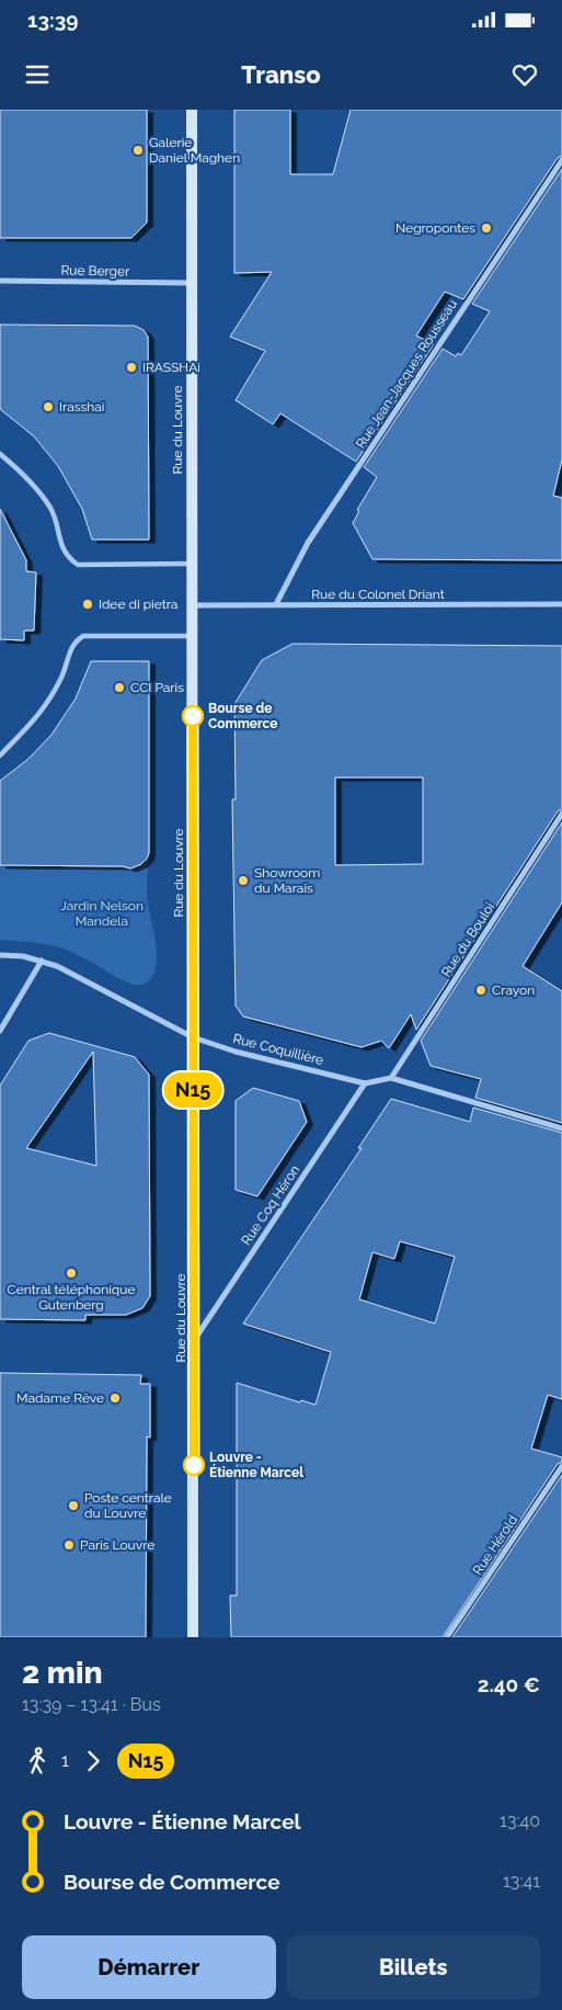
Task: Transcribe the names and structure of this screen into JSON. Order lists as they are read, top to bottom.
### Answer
{
  "streets": {
    "main road": ["Rue du Louvre"],
    "street": [
      "Rue Berger",
      "Rue Jean-Jacques Rousseau",
      "Rue du Colonel Driant",
      "Rue du Bouloi",
      "Rue Coquillière",
      "Rue Coq Héron",
      "Rue Hérold"
    ]
  },
  "crossings": [
    ["Rue Berger", "Rue du Louvre"],
    ["Rue Jean-Jacques Rousseau", "Rue du Colonel Driant"],
    ["Rue du Louvre", "Rue du Colonel Driant"],
    ["Rue du Louvre", "Rue Coquillière"],
    ["Rue du Louvre", "Rue Coq Héron"],
    ["Rue du Bouloi", "Rue Coquillière"],
    ["Rue Coquillière", "Rue Coq Héron"]
  ],
  "parks": ["Jardin Nelson Mandela"],
  "places": [
    "Galerie Daniel Maghen",
    "Negropontes",
    "IRASSHAi",
    "Irasshai",
    "Idee di pietra",
    "CCI Paris",
    "Bourse de Commerce",
    "Showroom du Marais",
    "Crayon",
    "Central téléphonique Gutenberg",
    "Madame Rêve",
    "Louvre - Étienne Marcel",
    "Poste centrale du Louvre",
    "Paris Louvre"
  ],
  "lines": ["bus line N15"],
  "page": {
    "status": "13:39",
    "header": "Transo",
    "on_map": "N15",
    "heading": ["2 min", "13:39 – 13:41 · Bus", "2.40 €"],
    "legs": ["1", "N15"],
    "list": [
      {
        "name": "Louvre - Étienne Marcel",
        "value": "13:40"
      },
      {
        "name": "Bourse de Commerce",
        "value": "13:41"
      }
    ],
    "buttons": ["Démarrer", "Billets"]
  }
}
